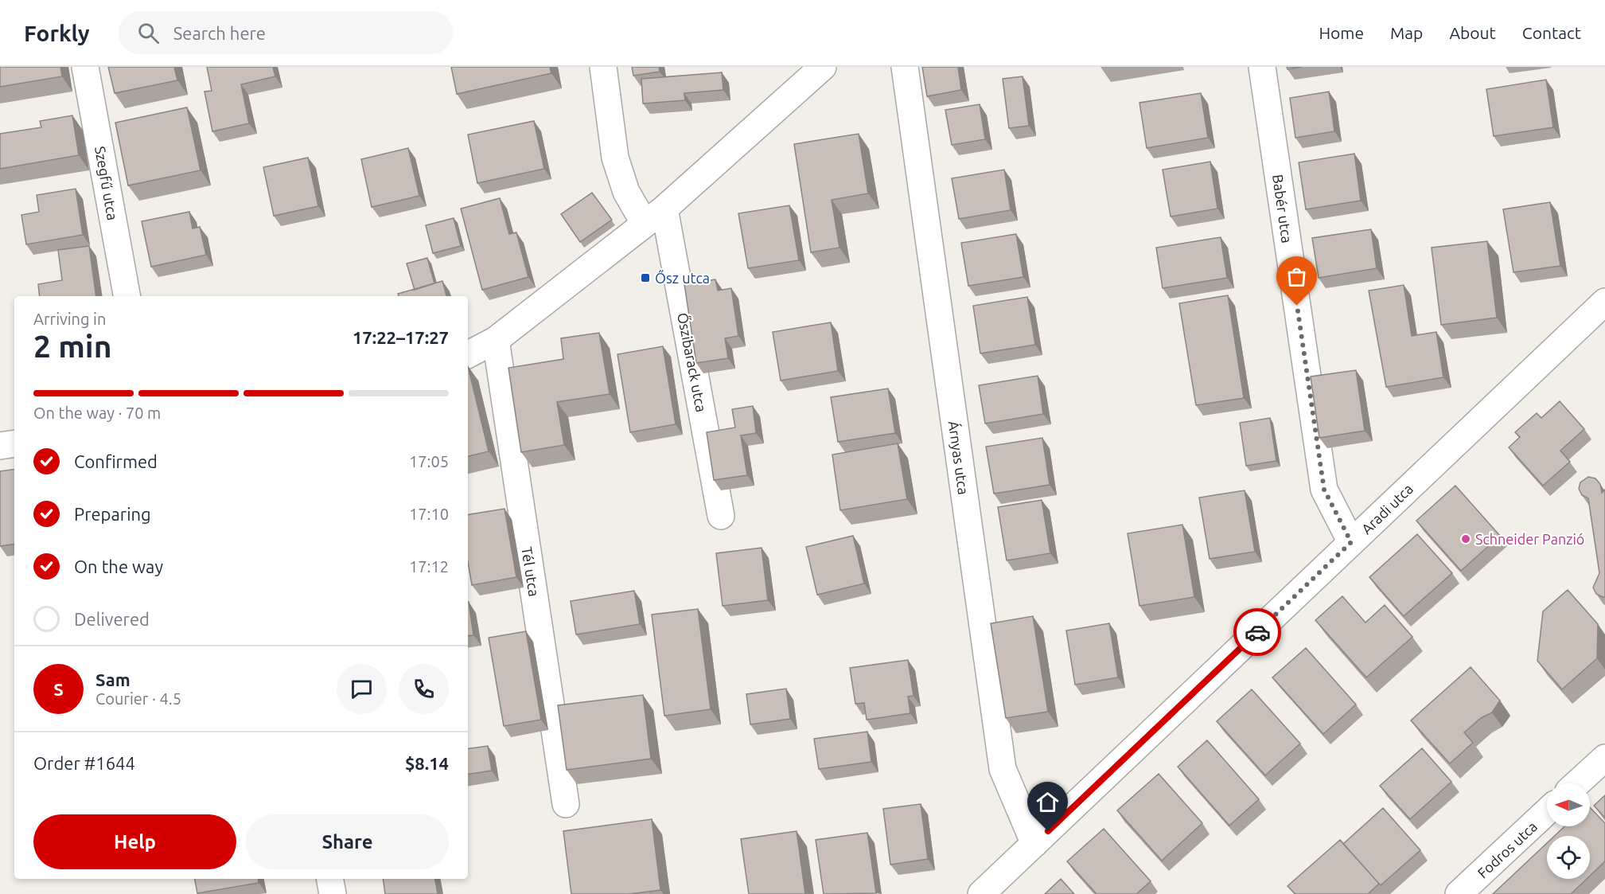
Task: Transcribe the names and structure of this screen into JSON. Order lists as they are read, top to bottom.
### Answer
{
  "streets": {
    "street": [
      "Szegfű utca",
      "Babér utca",
      "Őszibarack utca",
      "Árnyas utca",
      "Aradi utca",
      "Tél utca",
      "Fodros utca"
    ]
  },
  "crossings": [
    ["Babér utca", "Aradi utca"],
    ["Árnyas utca", "Aradi utca"]
  ],
  "places": {
    "transit": ["Ősz utca"],
    "other": ["Schneider Panzió"]
  },
  "north": "left",
  "page": {
    "header": "Forkly",
    "search": "Search here",
    "nav": [
      "Home",
      "Map",
      "About",
      "Contact"
    ],
    "heading": ["2 min", "Arriving in", "17:22–17:27"],
    "panel": [
      "Sam",
      "Courier · 4.5",
      "Order #1644",
      "$8.14"
    ],
    "bar": "On the way · 70 m",
    "list": [
      ["Confirmed", "17:05"],
      ["Preparing", "17:10"],
      ["On the way", "17:12"],
      "Delivered"
    ],
    "round": "S",
    "buttons": ["Help", "Share"]
  }
}
